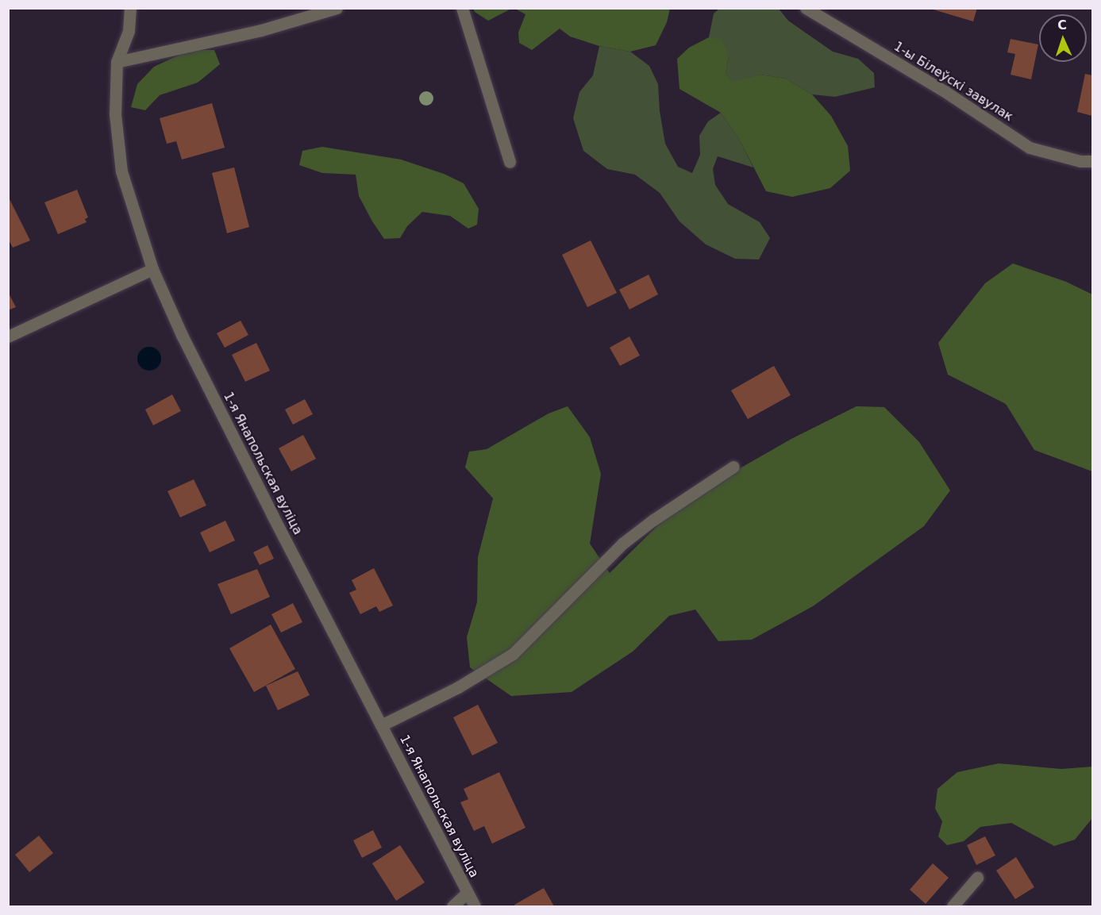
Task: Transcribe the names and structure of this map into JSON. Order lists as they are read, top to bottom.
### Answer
{
  "streets": {
    "street": ["1-ы Білеўскі завулак", "1-я Янапольская вуліца"]
  },
  "north": "top"
}
